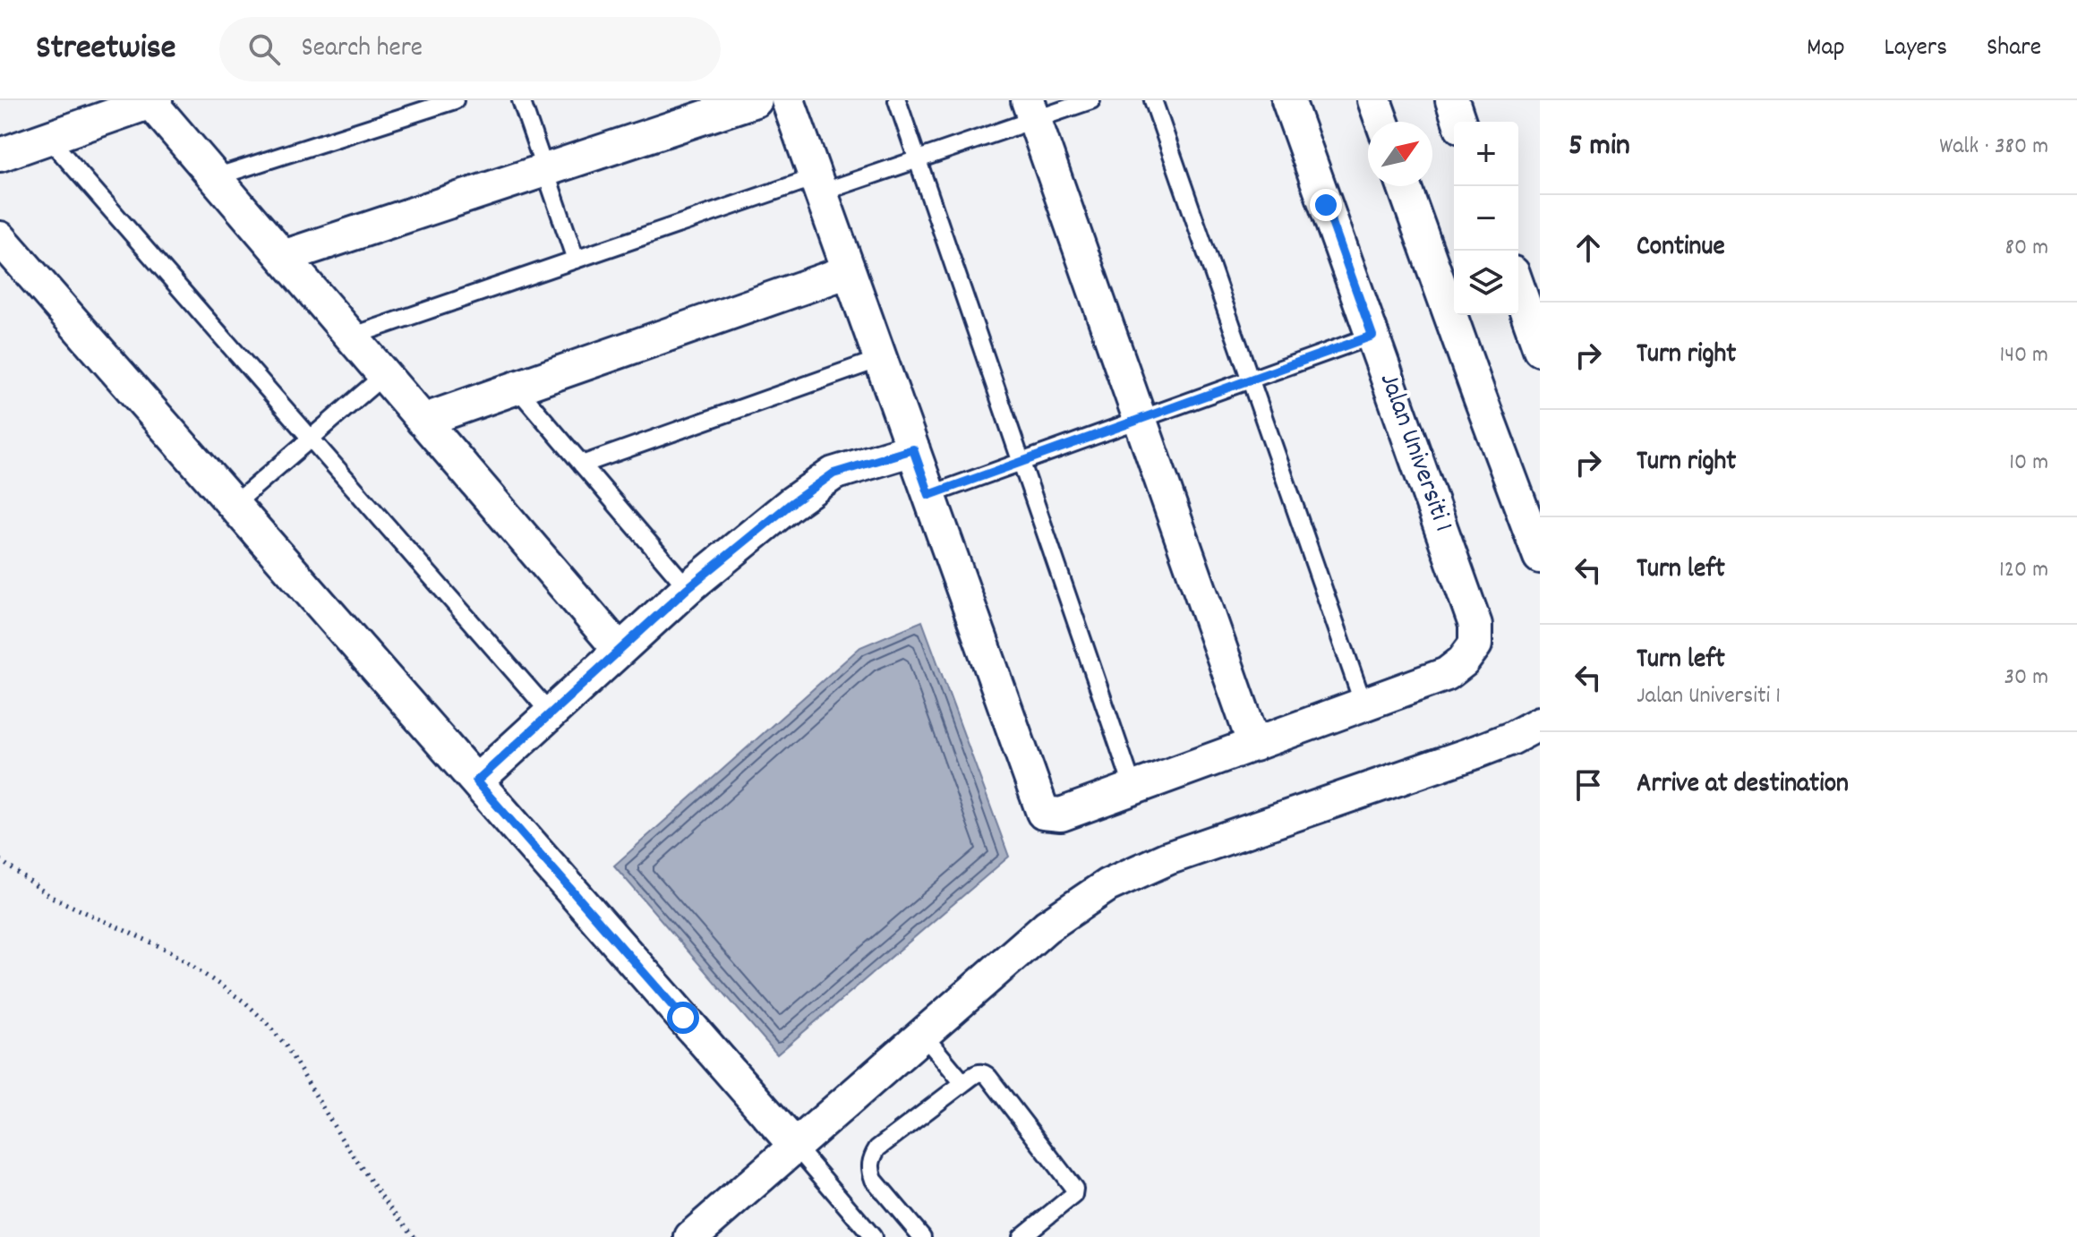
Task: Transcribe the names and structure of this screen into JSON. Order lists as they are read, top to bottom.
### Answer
{
  "streets": {
    "street": ["Jalan Universiti 1"]
  },
  "north": "top right",
  "page": {
    "header": "Streetwise",
    "search": "Search here",
    "nav": ["Map", "Layers", "Share"],
    "heading": ["5 min", "Walk · 380 m"],
    "map_buttons": ["+", "−"],
    "list": [
      ["Continue", "80 m"],
      ["Turn right", "140 m"],
      ["Turn right", "10 m"],
      ["Turn left", "120 m"],
      ["Turn left", "Jalan Universiti 1", "30 m"],
      "Arrive at destination"
    ]
  }
}
